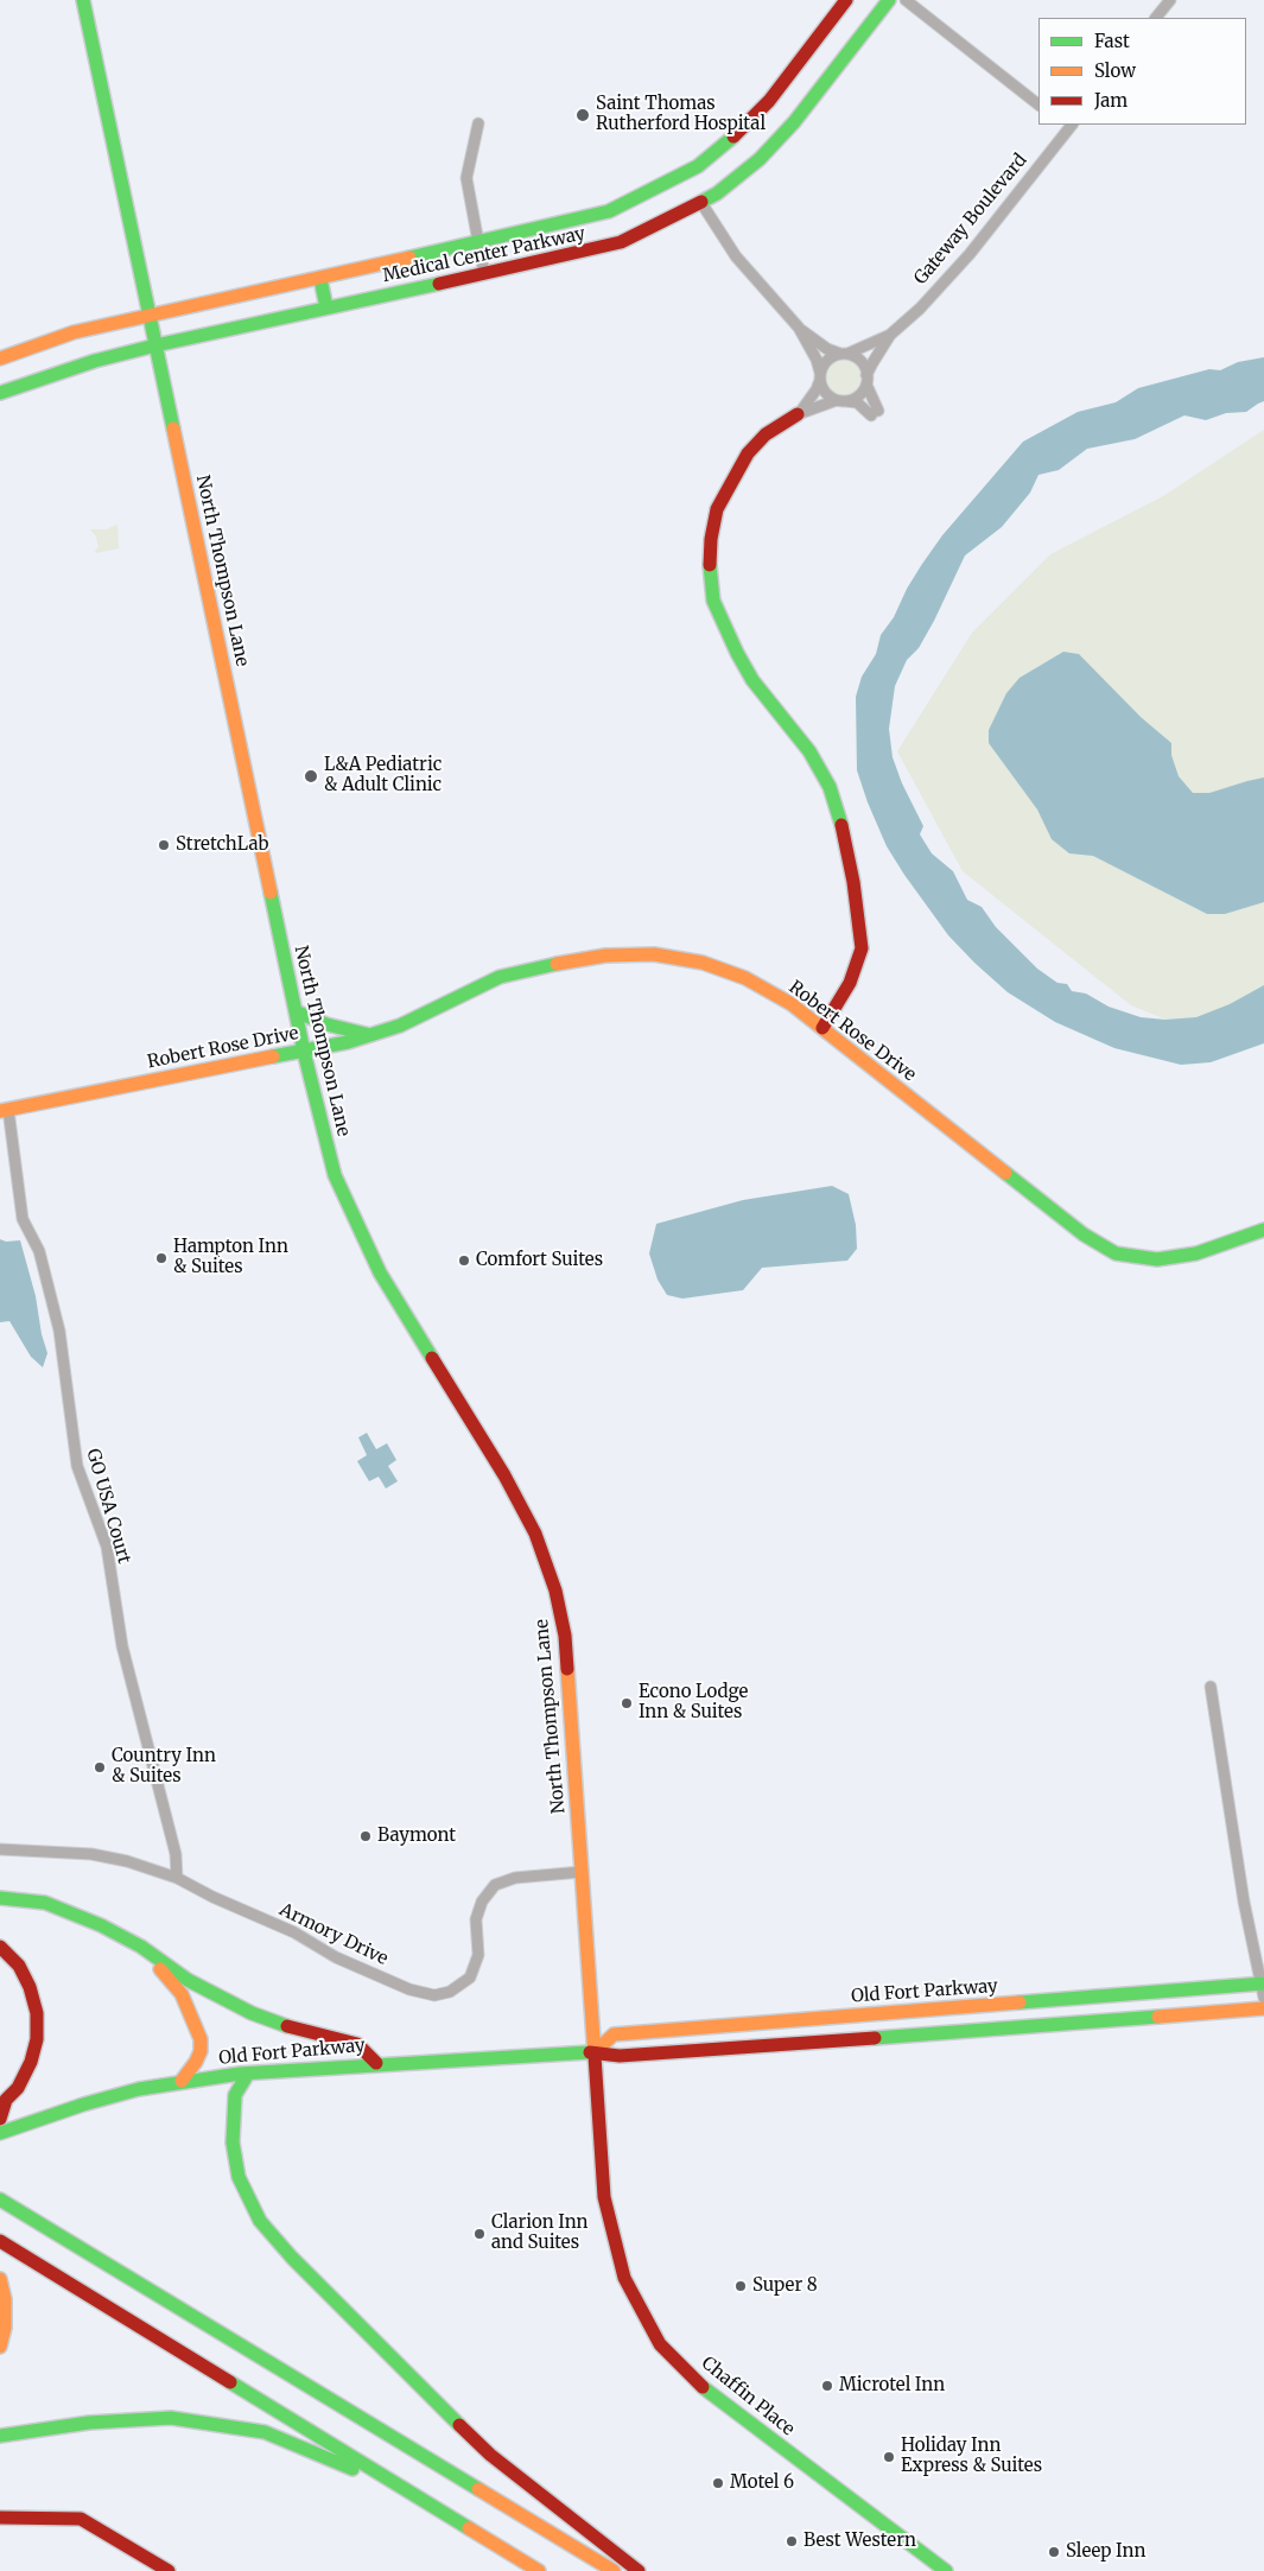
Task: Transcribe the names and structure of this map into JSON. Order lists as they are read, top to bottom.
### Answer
{
  "streets": {
    "main road": [
      "Medical Center Parkway",
      "North Thompson Lane",
      "Robert Rose Drive",
      "Old Fort Parkway",
      "Chaffin Place"
    ],
    "street": ["Gateway Boulevard", "GO USA Court", "Armory Drive"]
  },
  "crossings": [
    ["Medical Center Parkway", "North Thompson Lane"],
    ["North Thompson Lane", "Robert Rose Drive"],
    ["North Thompson Lane", "Armory Drive"],
    ["North Thompson Lane", "Old Fort Parkway"],
    ["North Thompson Lane", "Chaffin Place"],
    ["Robert Rose Drive", "GO USA Court"],
    ["GO USA Court", "Armory Drive"],
    ["Old Fort Parkway", "Chaffin Place"]
  ],
  "places": [
    "Saint Thomas Rutherford Hospital",
    "L&A Pediatric & Adult Clinic",
    "StretchLab",
    "Hampton Inn & Suites",
    "Comfort Suites",
    "Econo Lodge Inn & Suites",
    "Country Inn & Suites",
    "Baymont",
    "Clarion Inn and Suites",
    "Super 8",
    "Microtel Inn",
    "Holiday Inn Express & Suites",
    "Motel 6",
    "Best Western",
    "Sleep Inn"
  ],
  "legend": ["Fast", "Slow", "Jam"]
}
